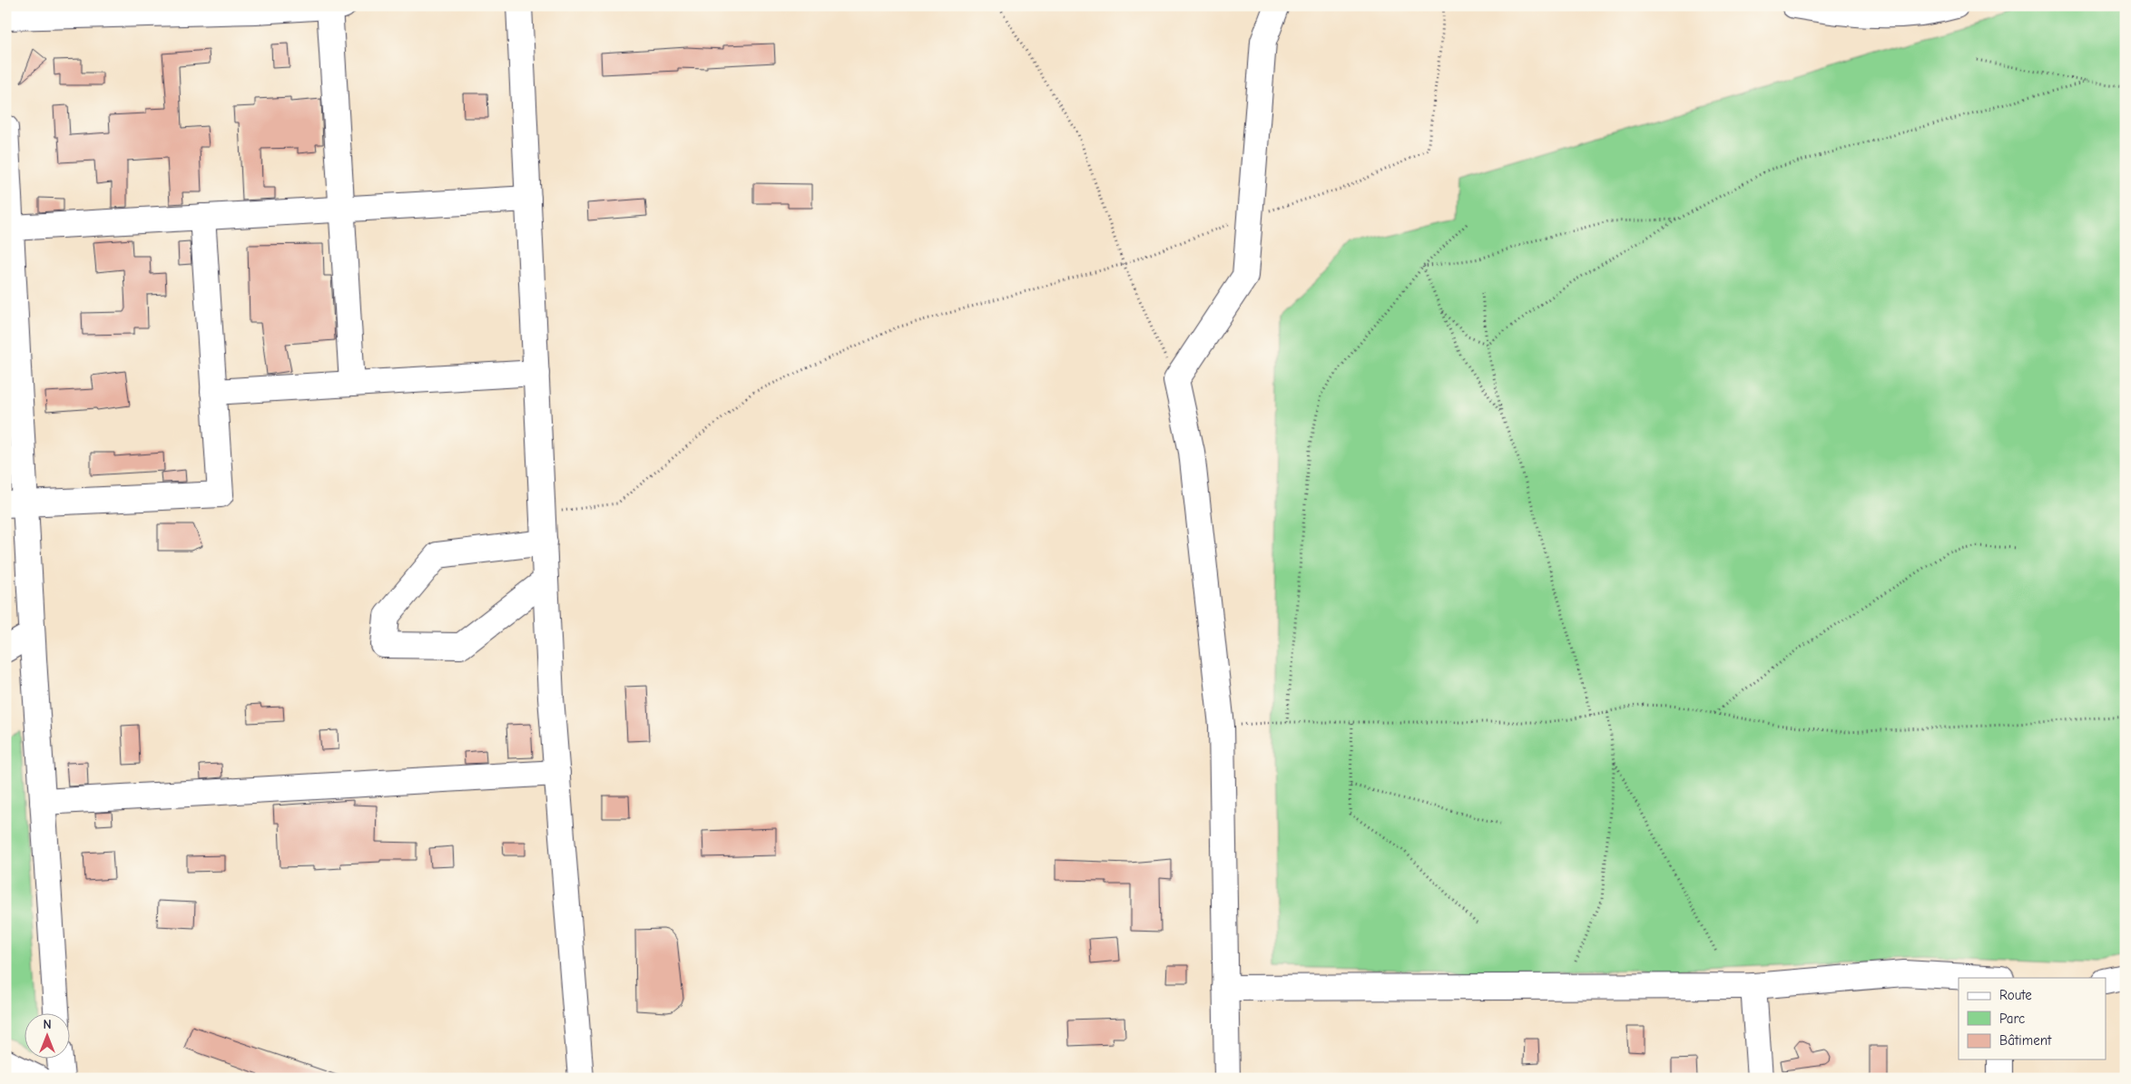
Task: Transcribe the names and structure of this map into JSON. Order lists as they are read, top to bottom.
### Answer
{
  "legend": ["Route", "Parc", "Bâtiment"],
  "north": "top"
}
